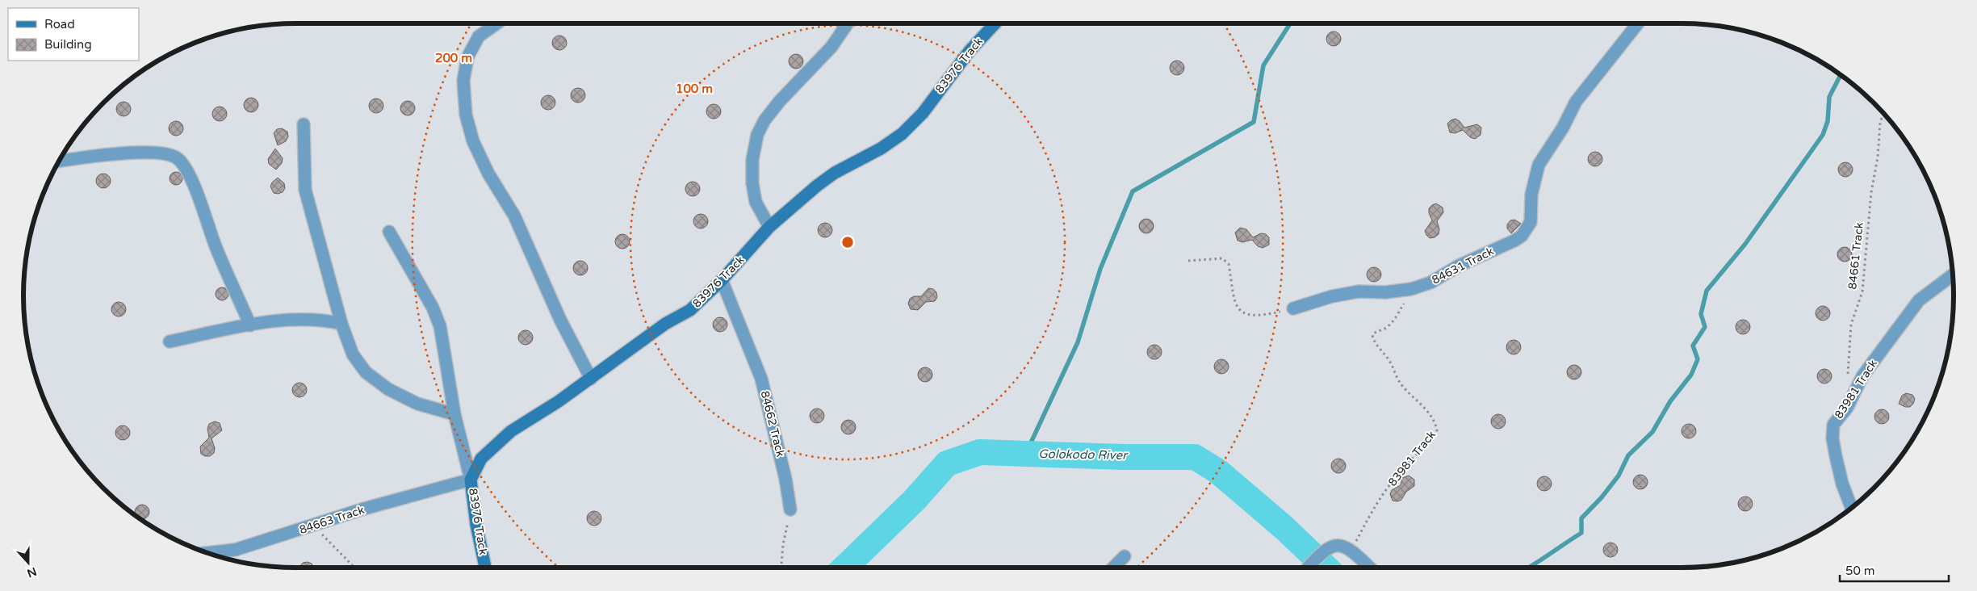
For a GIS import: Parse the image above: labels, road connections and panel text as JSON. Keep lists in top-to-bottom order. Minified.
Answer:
{"streets":{"street":["83976 Track","84631 Track","83981 Track","84662 Track","84663 Track"],"path":["84661 Track"]},"crossings":[["83976 Track","84662 Track"],["83976 Track","84663 Track"],["84631 Track","83981 Track"]],"water":["Golokodo River"],"legend":["Road","Building"],"scale_bar":"50 m","north":"bottom","rings":["200 m","100 m"]}
